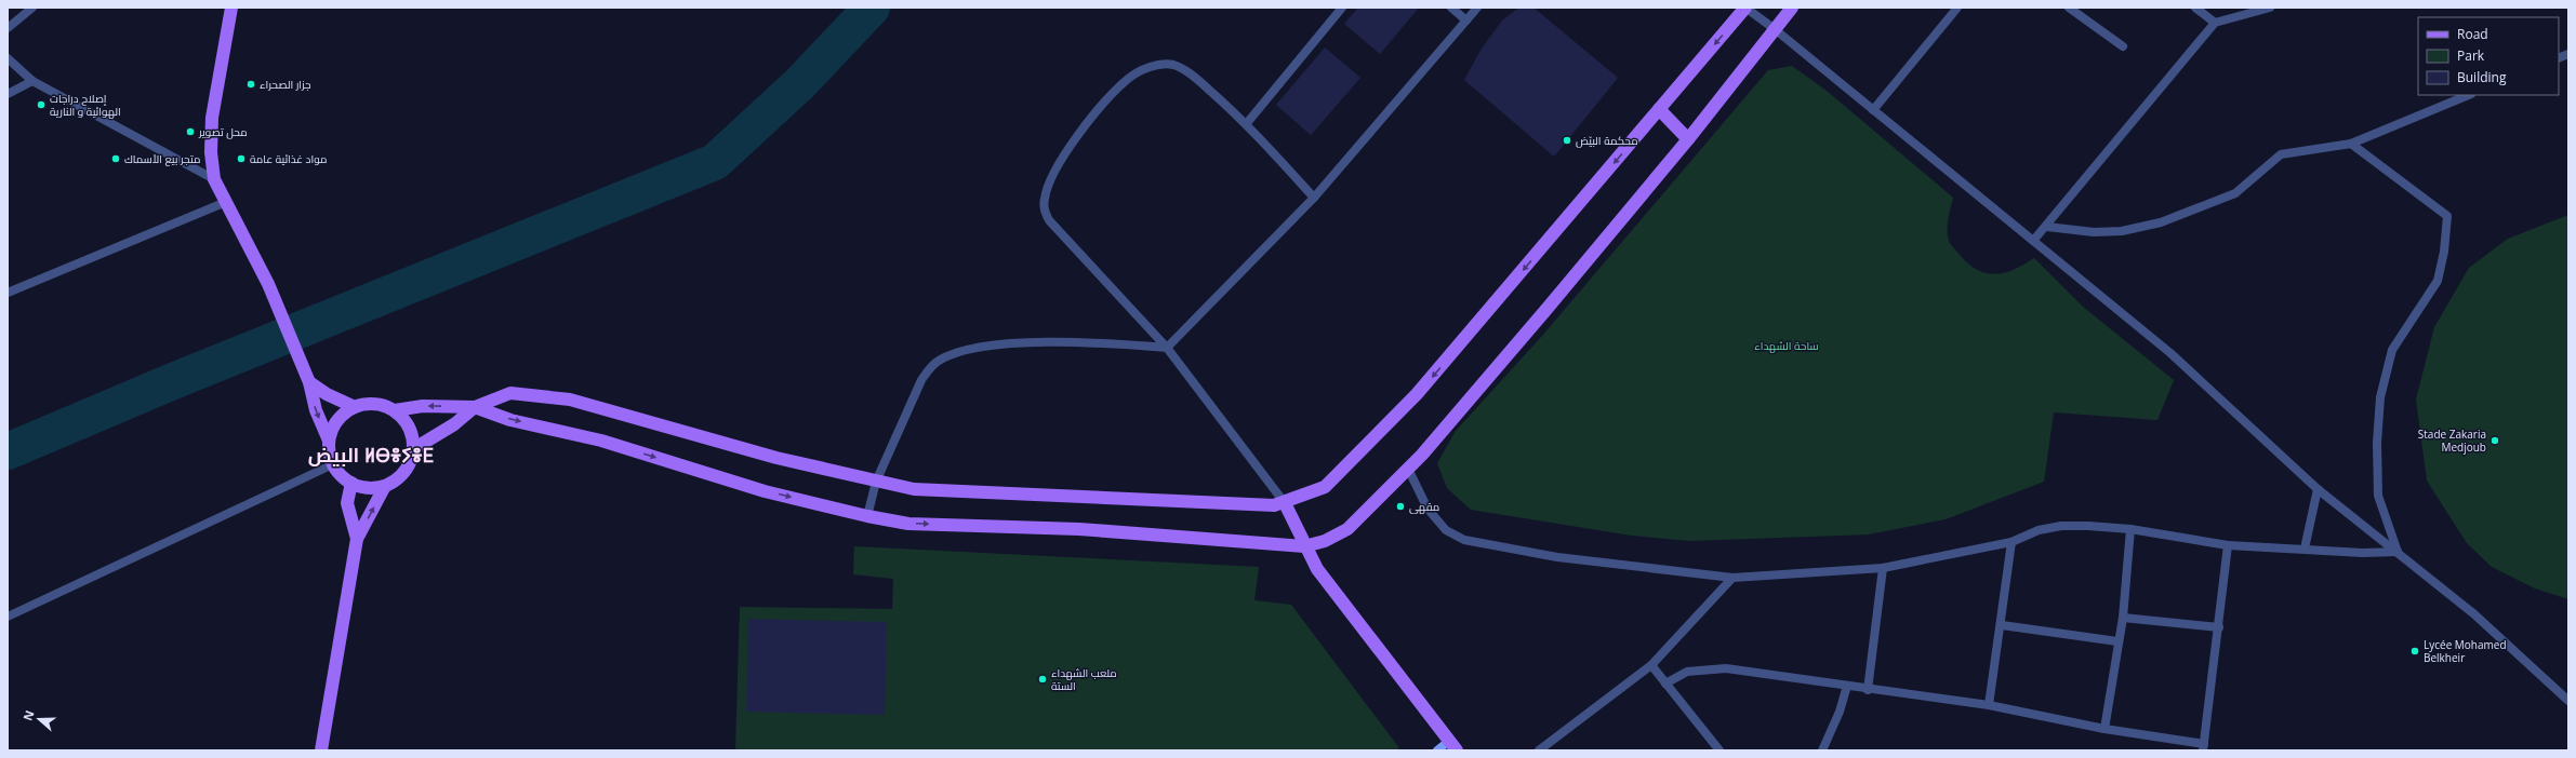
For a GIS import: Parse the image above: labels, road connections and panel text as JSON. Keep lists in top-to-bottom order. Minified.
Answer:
{"districts":["البيض ⵍⴱⴻⵢⴻⴹ"],"parks":["ساحة الشهداء"],"places":["جزار الصحراء","إصلاح دراجات الهوائية و النارية","محل تصوير","محكمة البيّض","متجر بيع الأسماك","مواد غذائية عامة","Stade Zakaria Medjoub","مقهى","Lycée Mohamed Belkheir","ملعب الشهداء الستة"],"legend":["Road","Park","Building"],"north":"left"}
